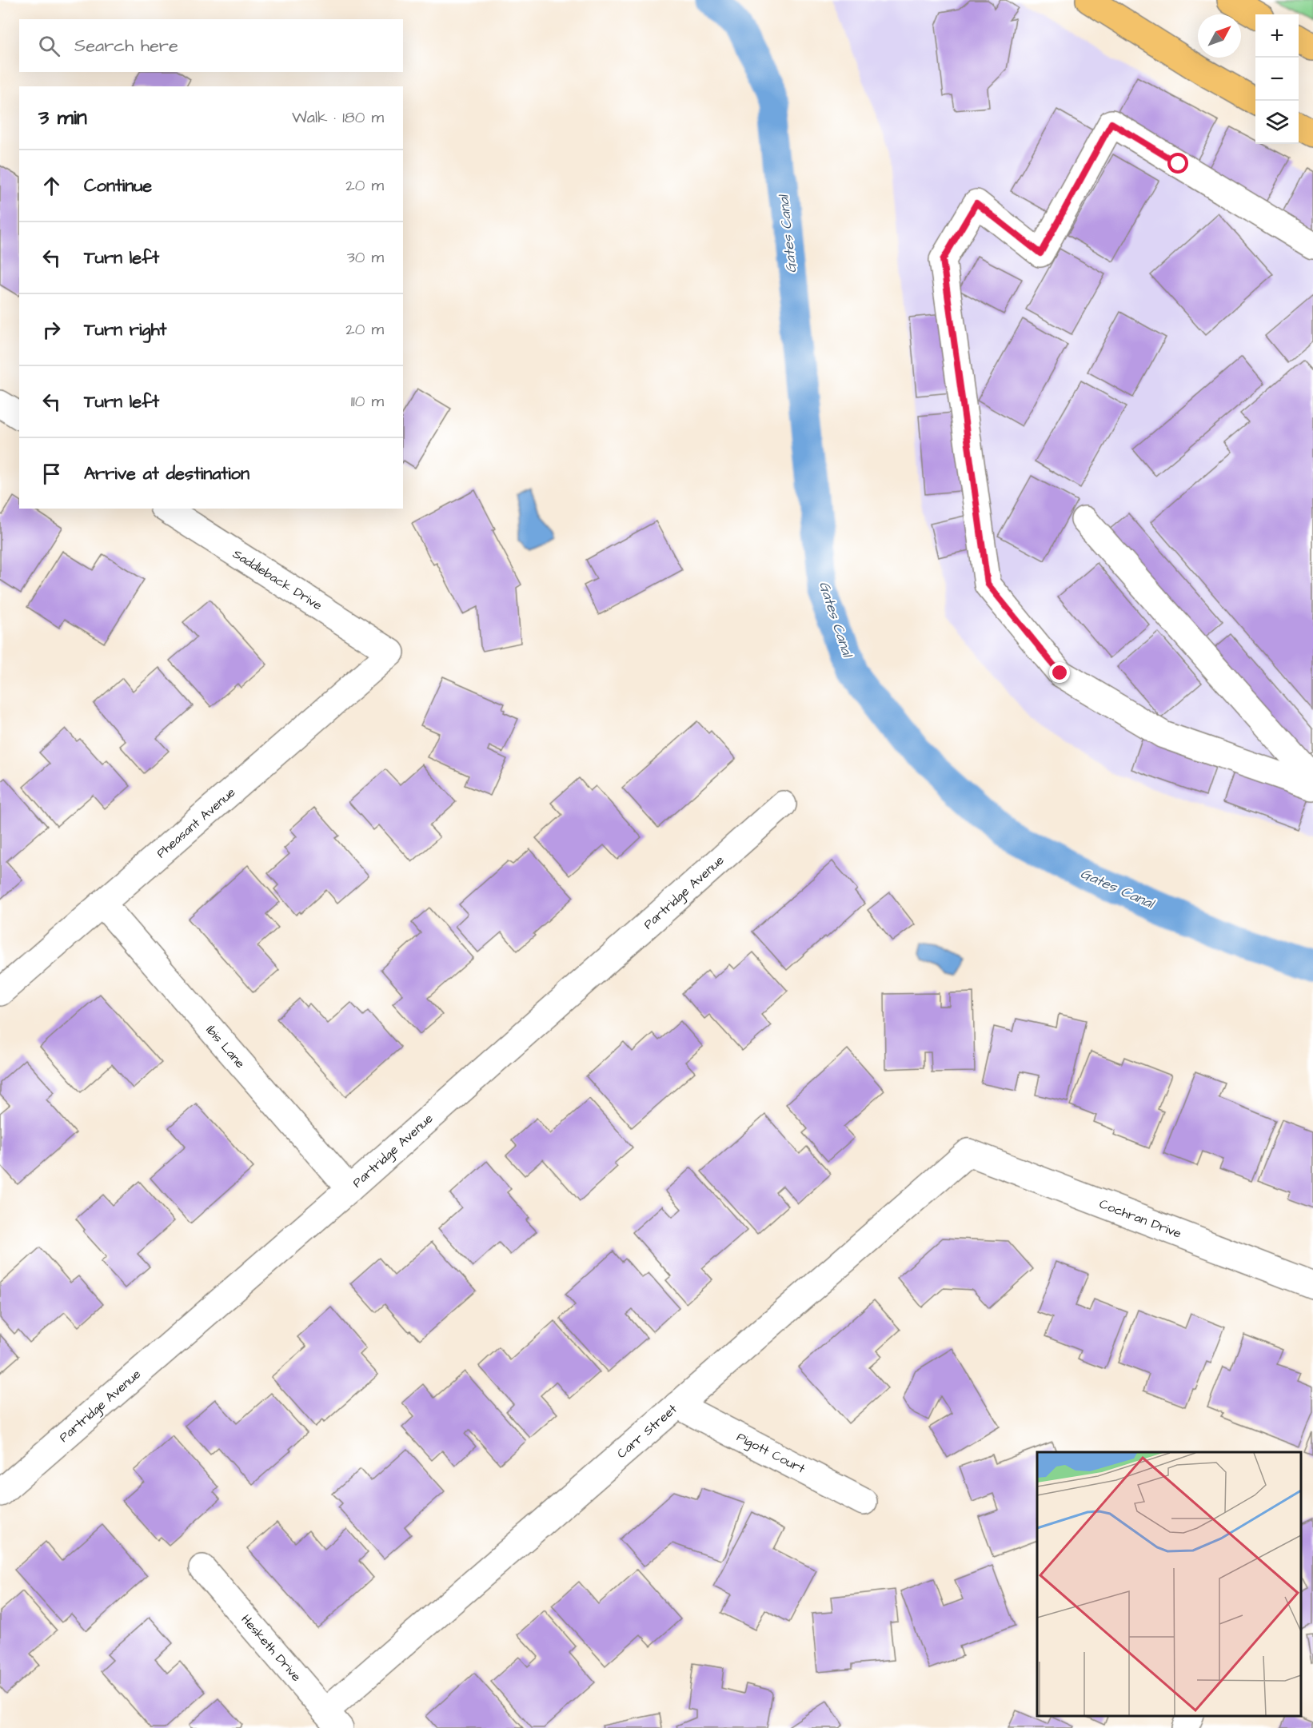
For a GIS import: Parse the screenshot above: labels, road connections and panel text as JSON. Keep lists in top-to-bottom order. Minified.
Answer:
{"streets":{"street":["Saddleback Drive","Pheasant Avenue","Partridge Avenue","Ibis Lane","Cochran Drive","Carr Street","Pigott Court","Hesketh Drive"]},"crossings":[["Saddleback Drive","Pheasant Avenue"],["Pheasant Avenue","Ibis Lane"],["Partridge Avenue","Ibis Lane"],["Cochran Drive","Carr Street"],["Carr Street","Pigott Court"],["Carr Street","Hesketh Drive"]],"water":["Gates Canal"],"north":"top right","page":{"map_buttons":["+","−"],"search":"Search here","heading":["3 min","Walk · 180 m"],"list":[["Continue","20 m"],["Turn left","30 m"],["Turn right","20 m"],["Turn left","110 m"],"Arrive at destination"]}}
